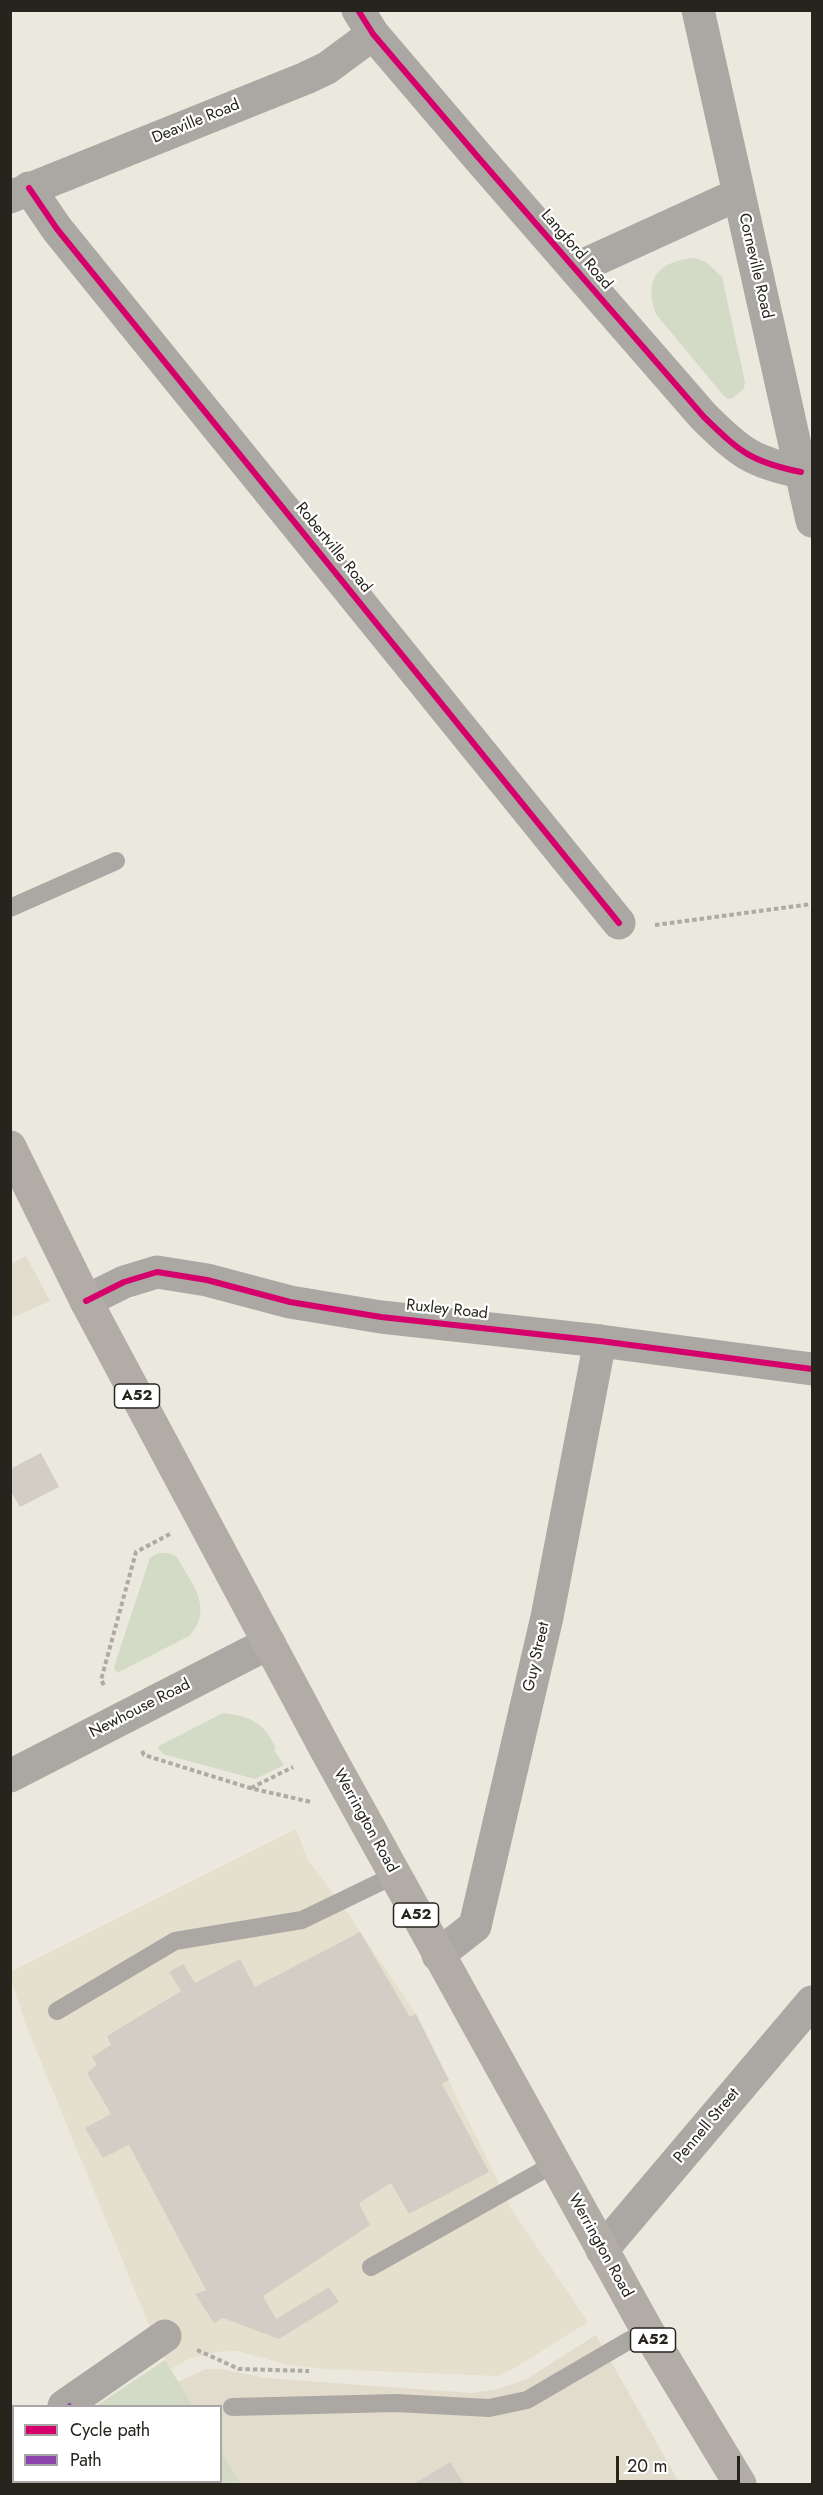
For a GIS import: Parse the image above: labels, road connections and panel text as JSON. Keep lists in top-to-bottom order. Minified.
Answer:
{"streets":{"highway":["A52","Werrington Road"],"street":["Deaville Road","Langford Road","Corneville Road","Robertville Road","Ruxley Road","Guy Street","Newhouse Road","Pennell Street"]},"crossings":[["Deaville Road","Langford Road"],["Deaville Road","Robertville Road"],["Langford Road","Corneville Road"],["Ruxley Road","Guy Street"],["Ruxley Road","Werrington Road"],["Guy Street","Werrington Road"],["Newhouse Road","Werrington Road"],["Werrington Road","Pennell Street"]],"legend":["Cycle path","Path"],"scale_bar":"20 m"}
